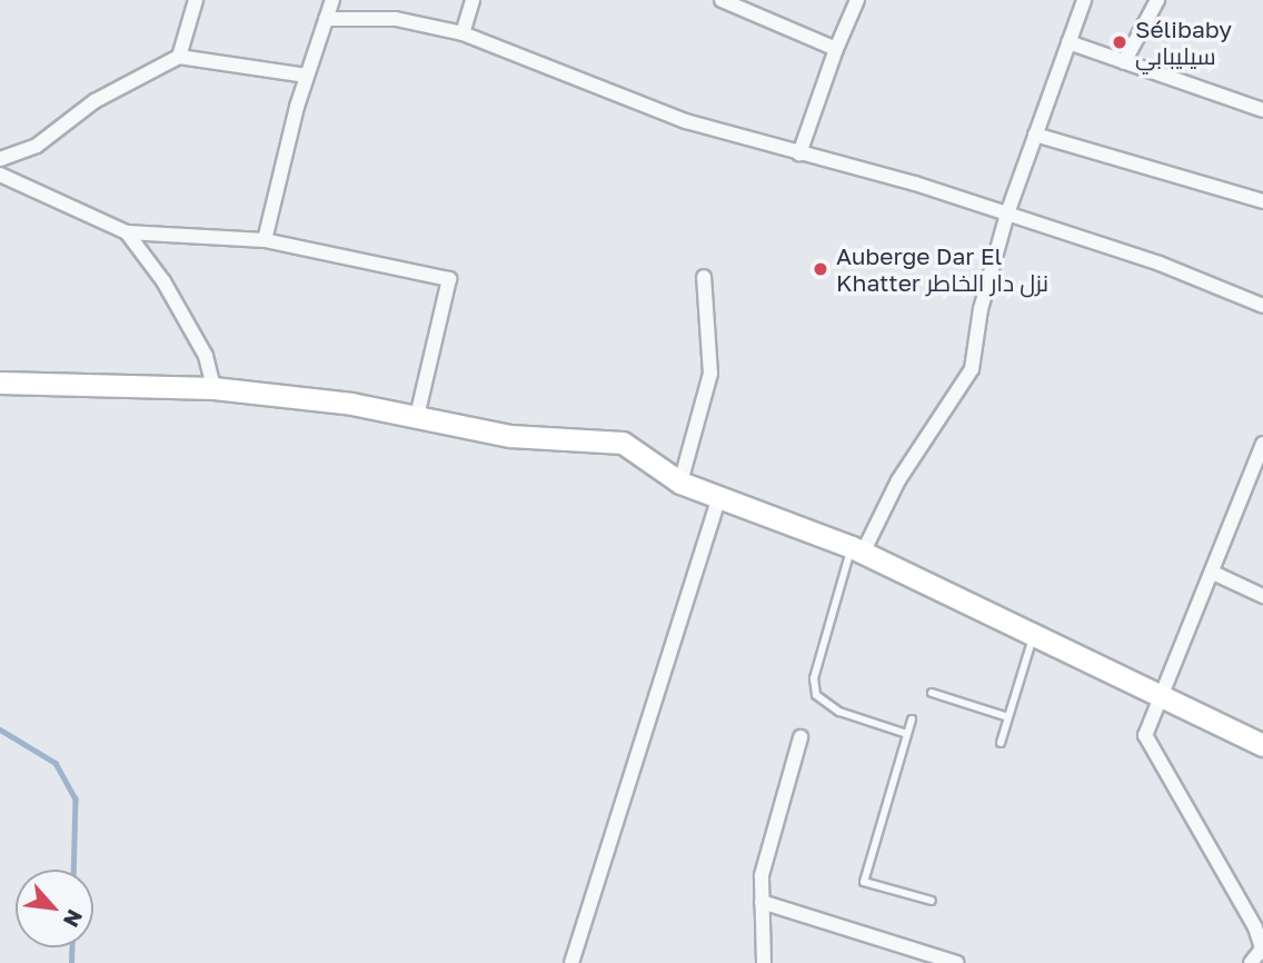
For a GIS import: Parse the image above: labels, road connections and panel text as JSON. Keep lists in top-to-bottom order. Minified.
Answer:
{"places":["Sélibaby سيليبابي","Auberge Dar El Khatter نزل دار الخاطر"],"north":"bottom right"}
